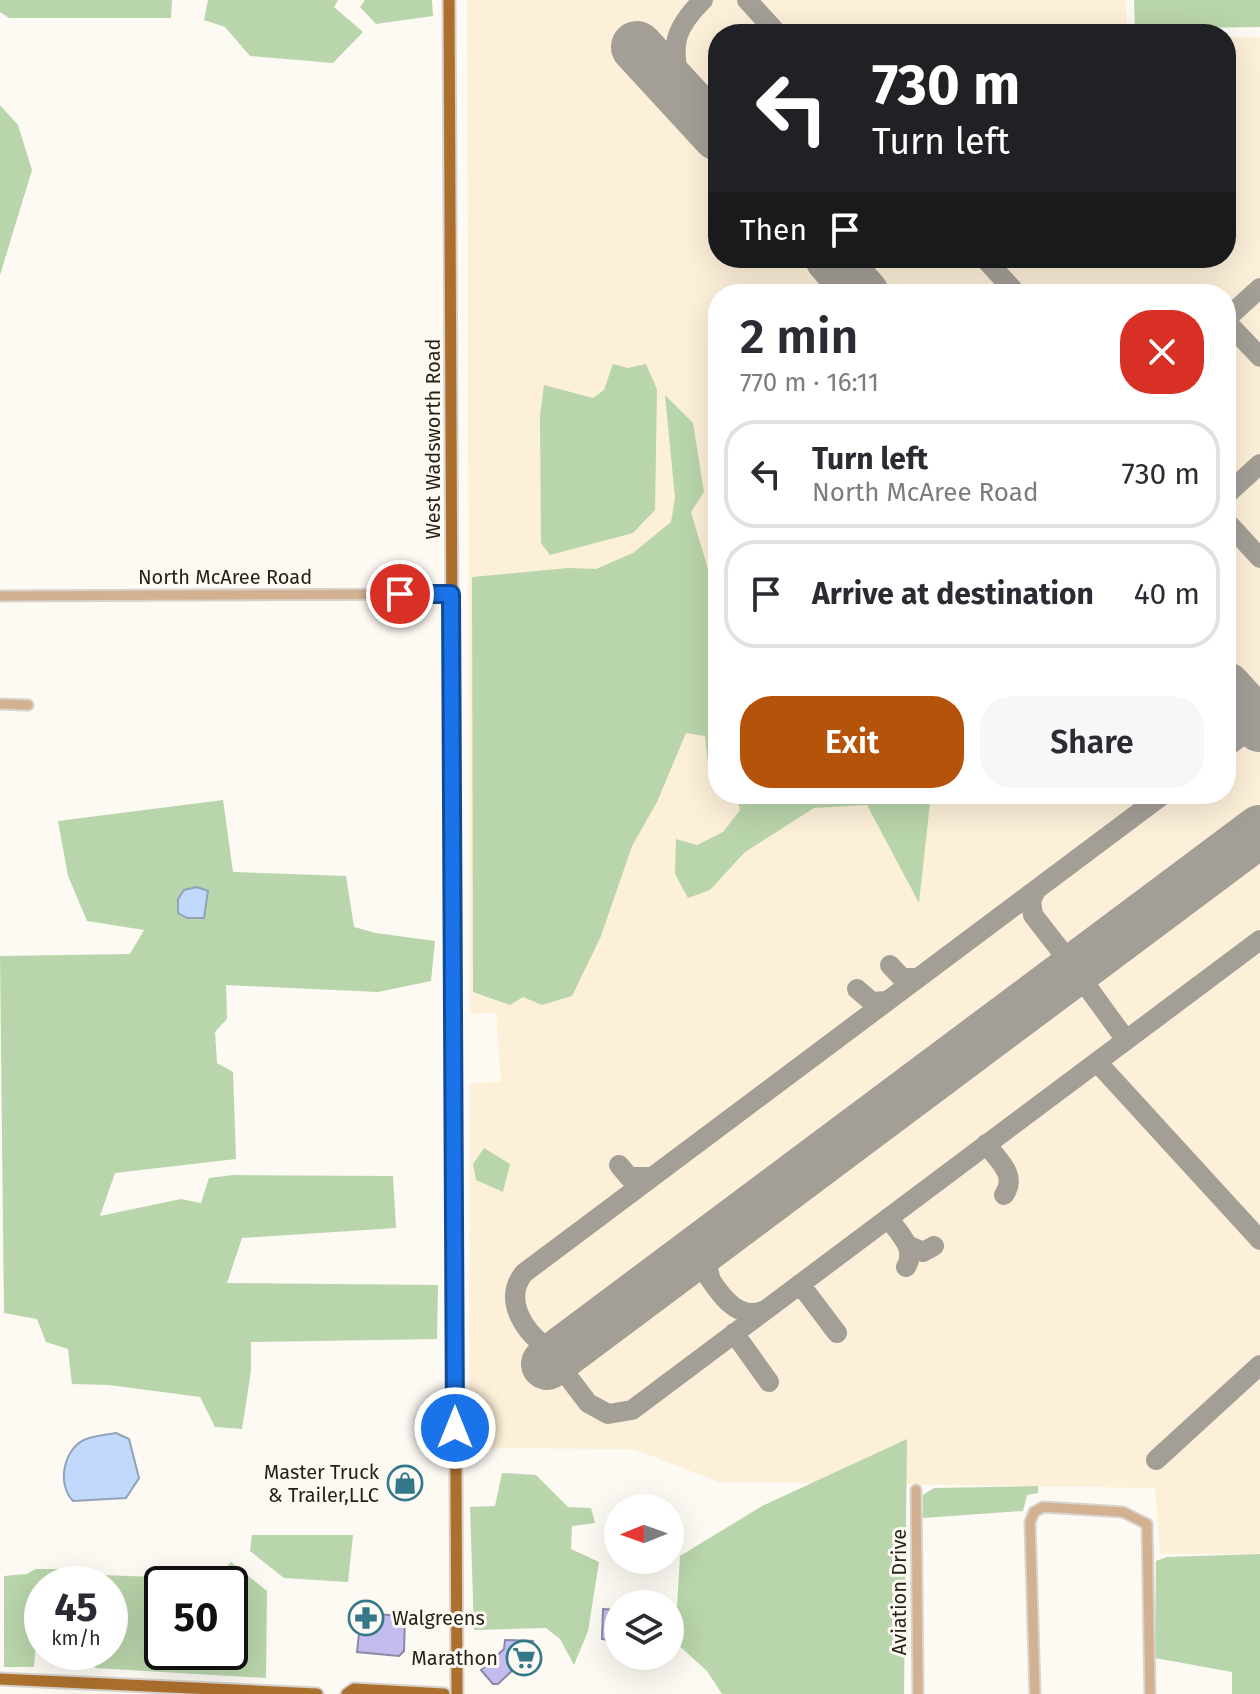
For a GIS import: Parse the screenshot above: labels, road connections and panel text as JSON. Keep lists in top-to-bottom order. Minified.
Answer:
{"streets":{"main road":["West Wadsworth Road"],"street":["North McAree Road","Aviation Drive"]},"crossings":[["West Wadsworth Road","North McAree Road"]],"places":{"shop":["Master Truck & Trailer,LLC"],"pharmacy":["Walgreens"],"supermarket":["Marathon"]},"north":"left","page":{"turn":["730 m","Turn left"],"then":"Then","heading":["2 min","770 m · 16:11"],"list":[{"name":"Turn left","note":"North McAree Road","value":"730 m"},{"name":"Arrive at destination","value":"40 m"}],"buttons":["Exit","Share"],"speed":"45 km/h","limit":"50"}}
